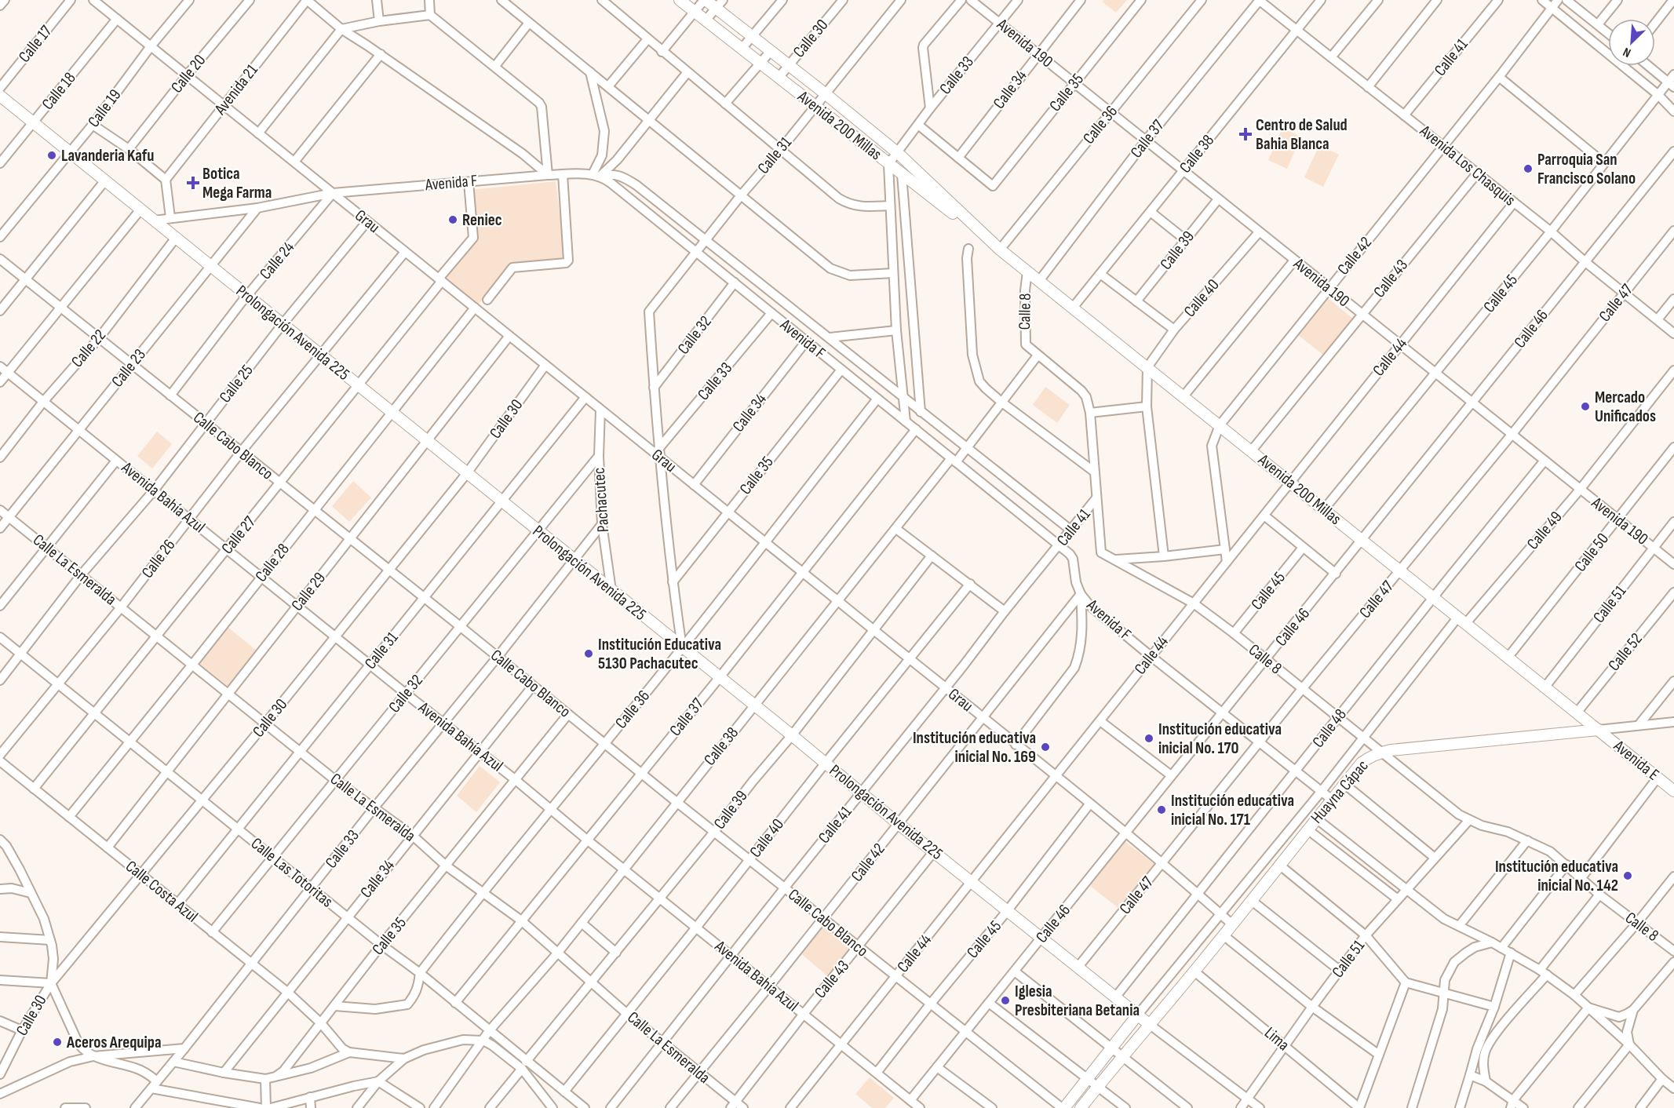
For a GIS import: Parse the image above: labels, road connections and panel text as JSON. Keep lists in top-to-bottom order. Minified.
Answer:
{"streets":{"main road":["Avenida 200 Millas","Prolongación Avenida 225","Avenida E","Huayna Cápac"],"street":["Calle 30","Avenida 190","Calle 17","Calle 41","Calle 20","Calle 33","Avenida 21","Calle 34","Calle 18","Calle 35","Calle 19","Calle 36","Calle 37","Calle 38","Calle 31","Avenida Los Chasquis","Avenida F","Grau","Calle 39","Calle 42","Calle 24","Calle 43","Calle 45","Calle 40","Calle 47","Calle 8","Calle 46","Calle 32","Calle 22","Calle 44","Calle 23","Calle 25","Calle Cabo Blanco","Avenida Bahía Azul","Pachacutec","Calle 49","Calle 27","Calle 50","Calle 26","Calle 28","Calle La Esmeralda","Calle 29","Calle 51","Calle 52","Calle 48","Calle Las Totoritas","Calle Costa Azul","Lima"]},"crossings":[["Calle 30","Avenida 200 Millas"],["Calle 30","Grau"],["Calle 30","Prolongación Avenida 225"],["Calle 30","Calle Cabo Blanco"],["Calle 30","Avenida Bahía Azul"],["Calle 30","Calle La Esmeralda"],["Calle 30","Calle Las Totoritas"],["Calle 30","Calle Costa Azul"],["Avenida 190","Calle 33"],["Avenida 190","Calle 34"],["Avenida 190","Calle 35"],["Avenida 190","Calle 36"],["Avenida 190","Calle 37"],["Avenida 190","Calle 38"],["Avenida 190","Calle 39"],["Avenida 190","Calle 42"],["Avenida 190","Calle 43"],["Avenida 190","Calle 45"],["Avenida 190","Calle 40"],["Avenida 190","Calle 47"],["Avenida 190","Calle 46"],["Avenida 190","Calle 44"],["Avenida 190","Calle 49"],["Avenida 190","Calle 50"],["Avenida 190","Calle 51"],["Avenida 190","Calle 48"],["Calle 41","Avenida Los Chasquis"],["Calle 41","Avenida F"],["Calle 41","Grau"],["Calle 41","Calle 8"],["Calle 41","Prolongación Avenida 225"],["Calle 41","Calle Cabo Blanco"],["Calle 41","Avenida Bahía Azul"],["Calle 41","Calle La Esmeralda"],["Calle 20","Grau"],["Calle 33","Avenida 200 Millas"],["Calle 33","Avenida F"],["Calle 33","Grau"],["Calle 33","Prolongación Avenida 225"],["Calle 33","Calle Cabo Blanco"],["Calle 33","Avenida Bahía Azul"],["Calle 33","Pachacutec"],["Calle 33","Calle La Esmeralda"],["Calle 33","Calle Las Totoritas"],["Calle 33","Calle Costa Azul"],["Avenida 21","Grau"],["Calle 34","Calle 35"],["Calle 34","Avenida F"],["Calle 34","Grau"],["Calle 34","Calle Cabo Blanco"],["Calle 34","Avenida Bahía Azul"],["Calle 34","Calle La Esmeralda"],["Calle 34","Calle Las Totoritas"],["Calle 34","Calle Costa Azul"],["Calle 18","Grau"],["Calle 18","Prolongación Avenida 225"],["Calle 35","Avenida F"],["Calle 35","Grau"],["Calle 35","Calle Cabo Blanco"],["Calle 35","Avenida Bahía Azul"],["Calle 35","Calle La Esmeralda"],["Calle 35","Calle Las Totoritas"],["Calle 35","Calle Costa Azul"],["Calle 19","Grau"],["Calle 19","Prolongación Avenida 225"],["Calle 36","Avenida 200 Millas"],["Calle 36","Avenida F"],["Calle 36","Grau"],["Calle 36","Prolongación Avenida 225"],["Calle 36","Calle Cabo Blanco"],["Calle 36","Avenida Bahía Azul"],["Calle 36","Calle La Esmeralda"],["Calle 36","Calle Las Totoritas"],["Avenida 200 Millas","Calle 37"],["Avenida 200 Millas","Calle 38"],["Avenida 200 Millas","Calle 31"],["Avenida 200 Millas","Calle 42"],["Avenida 200 Millas","Calle 43"],["Avenida 200 Millas","Calle 45"],["Avenida 200 Millas","Calle 40"],["Avenida 200 Millas","Calle 47"],["Avenida 200 Millas","Calle 8"],["Avenida 200 Millas","Calle 46"],["Avenida 200 Millas","Calle 44"],["Avenida 200 Millas","Calle 49"],["Avenida 200 Millas","Calle 50"],["Avenida 200 Millas","Calle 51"],["Avenida 200 Millas","Calle 52"],["Avenida 200 Millas","Calle 48"],["Avenida 200 Millas","Avenida E"],["Avenida 200 Millas","Huayna Cápac"],["Calle 37","Avenida Los Chasquis"],["Calle 37","Avenida F"],["Calle 37","Grau"],["Calle 37","Prolongación Avenida 225"],["Calle 37","Calle Cabo Blanco"],["Calle 37","Avenida Bahía Azul"],["Calle 37","Calle La Esmeralda"],["Calle 37","Calle Las Totoritas"],["Calle 38","Avenida Los Chasquis"],["Calle 38","Avenida F"],["Calle 38","Grau"],["Calle 38","Calle 8"],["Calle 38","Prolongación Avenida 225"],["Calle 38","Calle Cabo Blanco"],["Calle 38","Avenida Bahía Azul"],["Calle 38","Calle La Esmeralda"],["Calle 38","Calle Las Totoritas"],["Calle 31","Avenida F"],["Calle 31","Grau"],["Calle 31","Prolongación Avenida 225"],["Calle 31","Calle 32"],["Calle 31","Calle Cabo Blanco"],["Calle 31","Avenida Bahía Azul"],["Calle 31","Calle La Esmeralda"],["Calle 31","Calle Las Totoritas"],["Calle 31","Calle Costa Azul"],["Avenida Los Chasquis","Calle 42"],["Avenida Los Chasquis","Calle 43"],["Avenida Los Chasquis","Calle 45"],["Avenida Los Chasquis","Calle 47"],["Avenida Los Chasquis","Calle 46"],["Avenida Los Chasquis","Calle 44"],["Avenida F","Grau"],["Avenida F","Calle 42"],["Avenida F","Calle 24"],["Avenida F","Calle 47"],["Avenida F","Calle 46"],["Avenida F","Prolongación Avenida 225"],["Avenida F","Calle 32"],["Avenida F","Calle 44"],["Avenida F","Calle 23"],["Avenida F","Calle 27"],["Avenida F","Calle 48"],["Avenida F","Huayna Cápac"],["Grau","Calle 39"],["Grau","Calle 42"],["Grau","Calle 24"],["Grau","Calle 45"],["Grau","Calle 40"],["Grau","Calle 47"],["Grau","Calle 46"],["Grau","Calle 44"],["Grau","Calle 25"],["Grau","Pachacutec"],["Grau","Calle 27"],["Grau","Calle 26"],["Grau","Calle 28"],["Grau","Calle 29"],["Grau","Calle 48"],["Grau","Huayna Cápac"],["Calle 39","Prolongación Avenida 225"],["Calle 39","Calle Cabo Blanco"],["Calle 39","Avenida Bahía Azul"],["Calle 39","Calle La Esmeralda"],["Calle 39","Calle Las Totoritas"],["Calle 42","Prolongación Avenida 225"],["Calle 42","Calle 44"],["Calle 42","Calle Cabo Blanco"],["Calle 42","Avenida Bahía Azul"],["Calle 42","Calle La Esmeralda"],["Calle 24","Prolongación Avenida 225"],["Calle 24","Calle Cabo Blanco"],["Calle 43","Prolongación Avenida 225"],["Calle 43","Calle Cabo Blanco"],["Calle 43","Avenida Bahía Azul"],["Calle 43","Calle La Esmeralda"],["Calle 45","Calle 8"],["Calle 45","Prolongación Avenida 225"],["Calle 45","Calle Cabo Blanco"],["Calle 45","Avenida Bahía Azul"],["Calle 40","Prolongación Avenida 225"],["Calle 40","Calle Cabo Blanco"],["Calle 40","Avenida Bahía Azul"],["Calle 40","Calle La Esmeralda"],["Calle 40","Calle Las Totoritas"],["Calle 47","Calle 8"],["Calle 47","Prolongación Avenida 225"],["Calle 8","Calle 46"],["Calle 8","Calle 44"],["Calle 8","Calle 49"],["Calle 8","Calle 51"],["Calle 8","Calle 48"],["Calle 8","Huayna Cápac"],["Calle 46","Prolongación Avenida 225"],["Calle 46","Calle Cabo Blanco"],["Calle 46","Avenida Bahía Azul"],["Prolongación Avenida 225","Calle 32"],["Prolongación Avenida 225","Calle 22"],["Prolongación Avenida 225","Calle 44"],["Prolongación Avenida 225","Calle 23"],["Prolongación Avenida 225","Calle 25"],["Prolongación Avenida 225","Pachacutec"],["Prolongación Avenida 225","Calle 27"],["Prolongación Avenida 225","Calle 26"],["Prolongación Avenida 225","Calle 28"],["Prolongación Avenida 225","Calle 29"],["Prolongación Avenida 225","Calle 51"],["Prolongación Avenida 225","Calle 48"],["Prolongación Avenida 225","Huayna Cápac"],["Calle 32","Calle Cabo Blanco"],["Calle 32","Avenida Bahía Azul"],["Calle 32","Pachacutec"],["Calle 32","Calle La Esmeralda"],["Calle 32","Calle Las Totoritas"],["Calle 32","Calle Costa Azul"],["Calle 22","Calle Cabo Blanco"],["Calle 22","Avenida Bahía Azul"],["Calle 44","Calle Cabo Blanco"],["Calle 44","Avenida Bahía Azul"],["Calle 23","Calle Cabo Blanco"],["Calle 23","Avenida Bahía Azul"],["Calle 23","Calle La Esmeralda"],["Calle 25","Calle Cabo Blanco"],["Calle 25","Avenida Bahía Azul"],["Calle 25","Calle La Esmeralda"],["Calle 25","Calle Las Totoritas"],["Calle Cabo Blanco","Calle 27"],["Calle Cabo Blanco","Calle 26"],["Calle Cabo Blanco","Calle 28"],["Calle Cabo Blanco","Calle 29"],["Calle Cabo Blanco","Huayna Cápac"],["Avenida Bahía Azul","Calle 27"],["Avenida Bahía Azul","Calle 26"],["Avenida Bahía Azul","Calle 28"],["Avenida Bahía Azul","Calle 29"],["Calle 49","Huayna Cápac"],["Calle 27","Calle La Esmeralda"],["Calle 27","Calle Las Totoritas"],["Calle 27","Calle Costa Azul"],["Calle 26","Calle La Esmeralda"],["Calle 26","Calle Las Totoritas"],["Calle 28","Calle La Esmeralda"],["Calle 28","Calle Las Totoritas"],["Calle 28","Calle Costa Azul"],["Calle La Esmeralda","Calle 29"],["Calle 29","Calle Las Totoritas"],["Calle 29","Calle Costa Azul"],["Calle 51","Lima"],["Avenida E","Huayna Cápac"],["Huayna Cápac","Lima"]],"places":{"health":["Centro de Salud Bahia Blanca","Botica Mega Farma"],"other":["Lavanderia Kafu","Parroquia San Francisco Solano","Reniec","Mercado Unificados","Institución Educativa 5130 Pachacutec","Institución educativa inicial No. 170","Institución educativa inicial No. 169","Institución educativa inicial No. 171","Institución educativa inicial No. 142","Iglesia Presbiteriana Betania","Aceros Arequipa"]},"north":"bottom left"}
